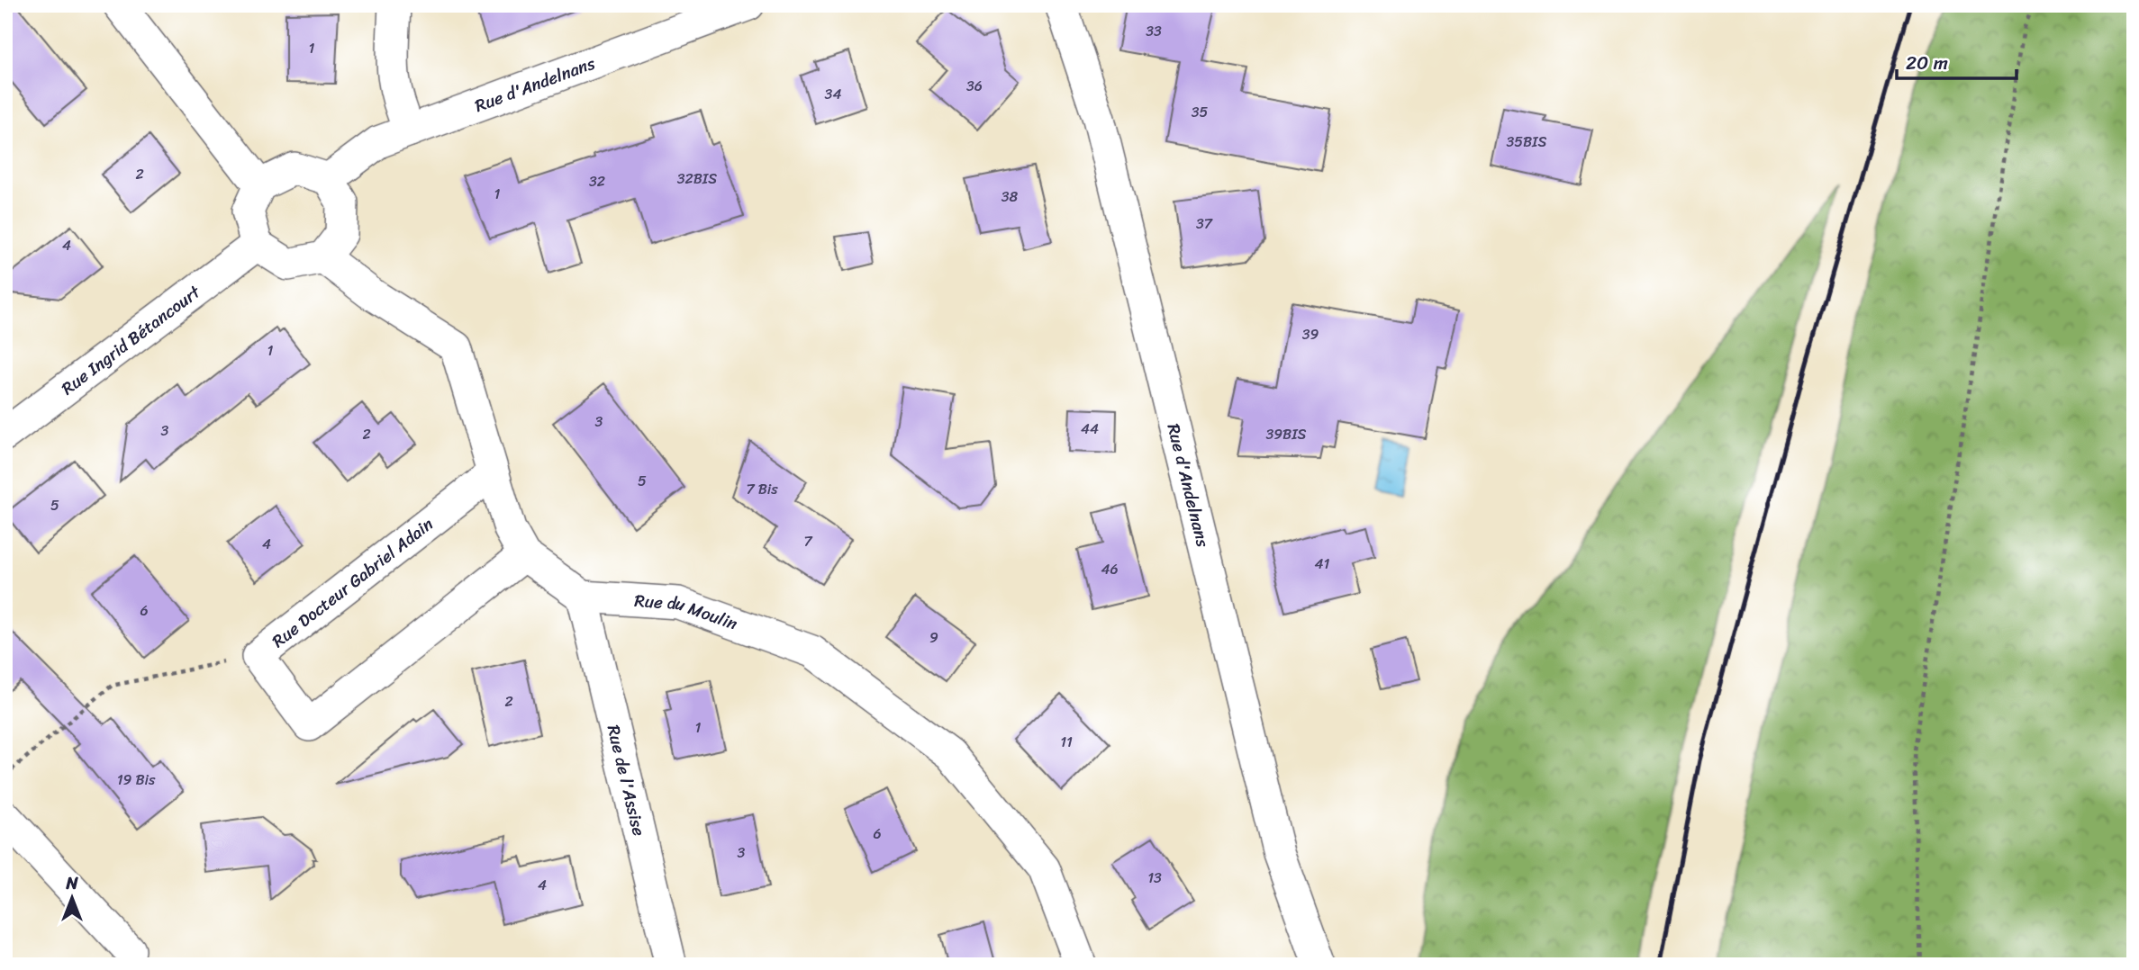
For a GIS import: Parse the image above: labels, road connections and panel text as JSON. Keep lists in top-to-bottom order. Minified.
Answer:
{"streets":{"street":["Rue d'Andelnans","Rue Ingrid Bétancourt","Rue Docteur Gabriel Adain","Rue du Moulin","Rue de l'Assise"]},"crossings":[["Rue d'Andelnans","Rue Ingrid Bétancourt"],["Rue du Moulin","Rue de l'Assise"]],"house_numbers":["33","1","36","34","35","35BIS","2","32BIS","32","1","38","37","4","39","1","3","44","3","2","39BIS","5","7 Bis","5","7","4","41","46","6","9","2","1","11","19 Bis","6","3","13","4"],"scale_bar":"20 m","north":"top"}
